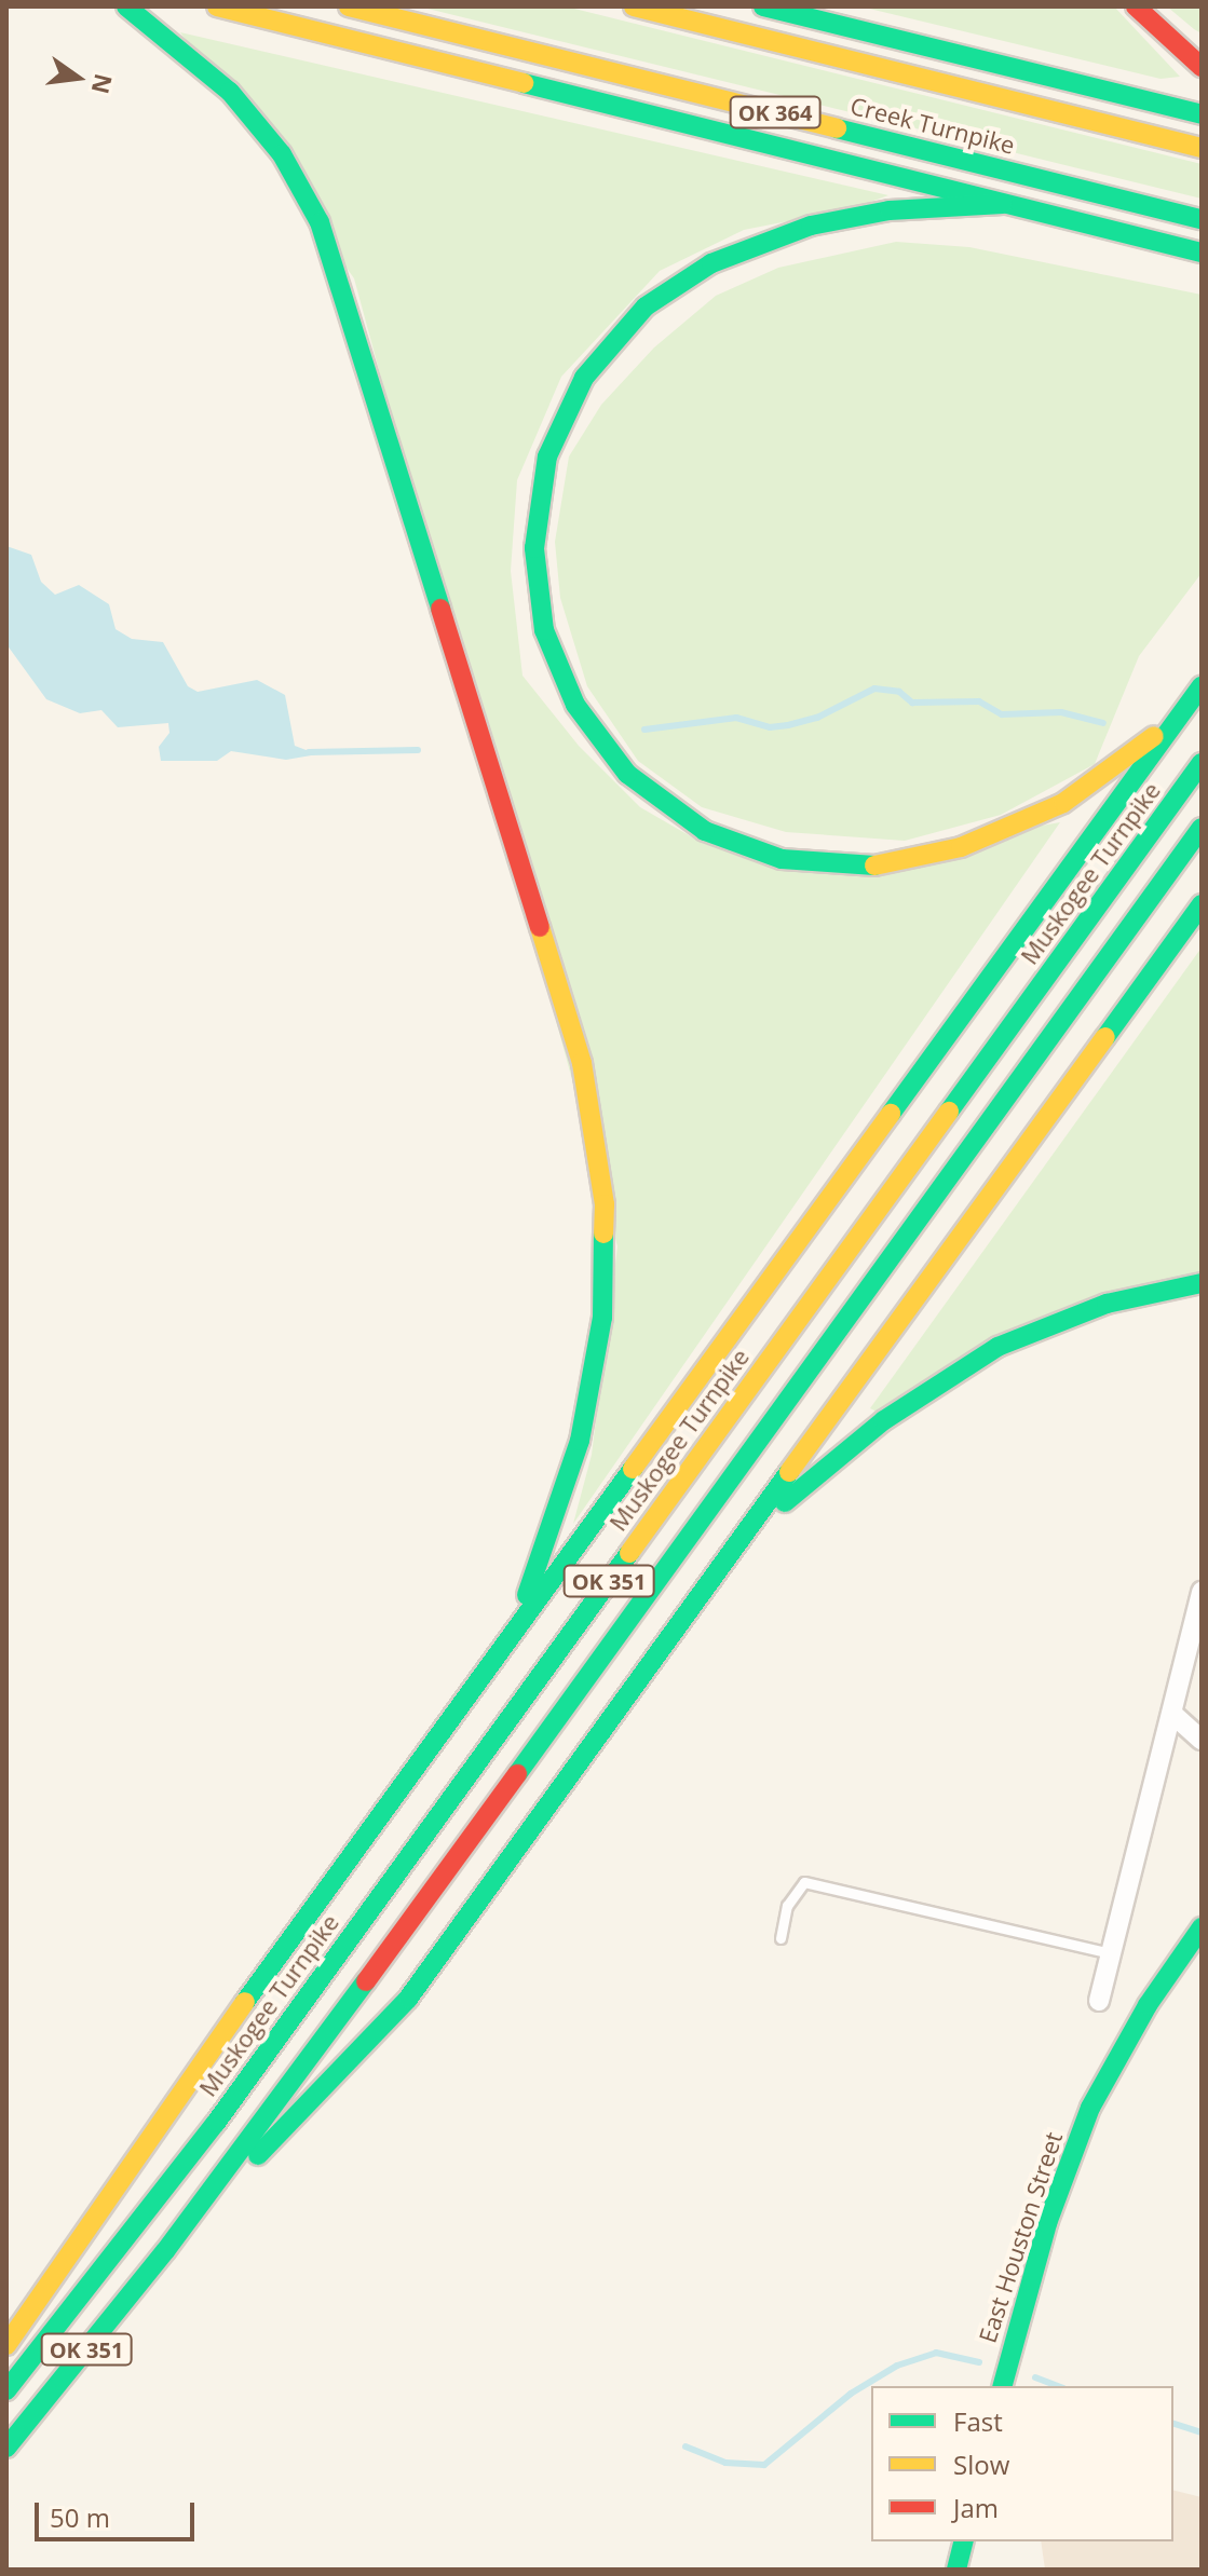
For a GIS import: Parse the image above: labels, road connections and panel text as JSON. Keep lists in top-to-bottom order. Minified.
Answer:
{"streets":{"main road":["OK 364","Creek Turnpike","Muskogee Turnpike","OK 351","East Houston Street"]},"legend":["Fast","Slow","Jam"],"scale_bar":"50 m","north":"right"}
